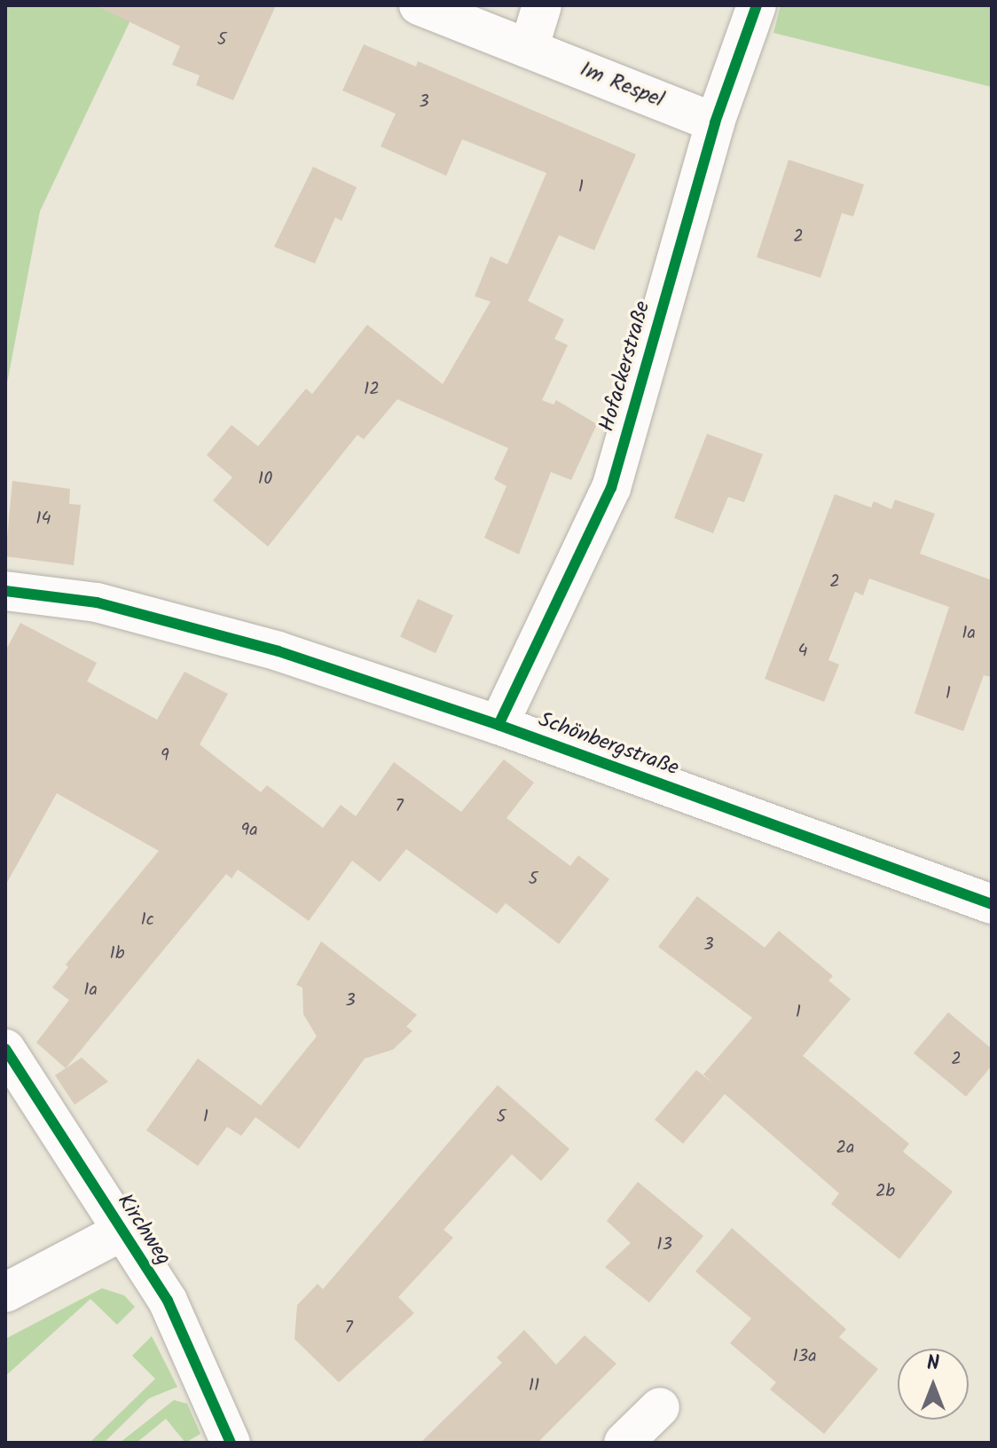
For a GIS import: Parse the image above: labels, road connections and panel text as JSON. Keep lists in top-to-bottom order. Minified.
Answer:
{"streets":{"street":["Im Respel","Hofackerstraße","Schönbergstraße","Kirchweg"]},"crossings":[["Im Respel","Hofackerstraße"],["Hofackerstraße","Schönbergstraße"]],"house_numbers":["5","3","1","2","12","10","14","2","1a","4","1","9","7","9a","5","1c","3","1b","1a","3","1","2","1","5","2a","2b","13","7","13a","11"],"north":"top"}
